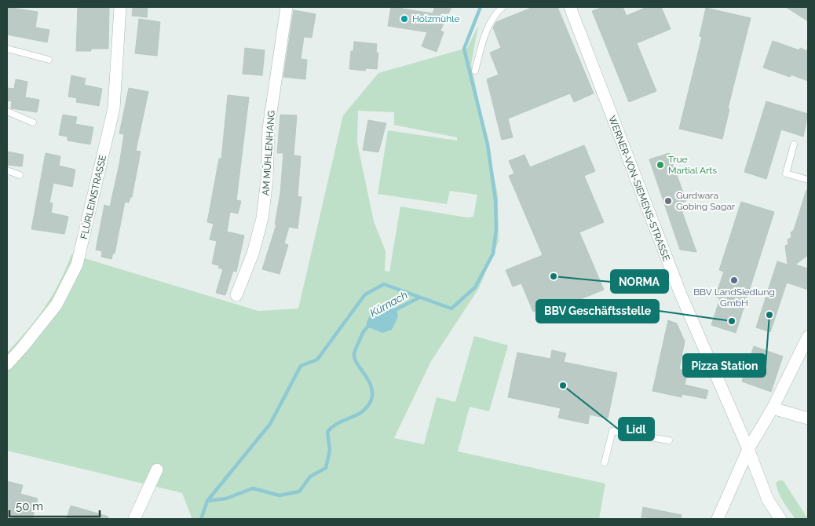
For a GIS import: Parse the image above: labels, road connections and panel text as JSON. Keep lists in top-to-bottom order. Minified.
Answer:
{"streets":{"street":["AM MÜHLENHANG","WERNER-VON-SIEMENS-STRASSE","FLÜRLEINSTRASSE"]},"water":["Kürnach"],"places":["Holzmühle","True Martial Arts","Gurdwara Gobing Sagar","NORMA","BBV LandSiedlung GmbH","Pizza Station","BBV Geschäftsstelle","Lidl"],"scale_bar":"50 m"}
